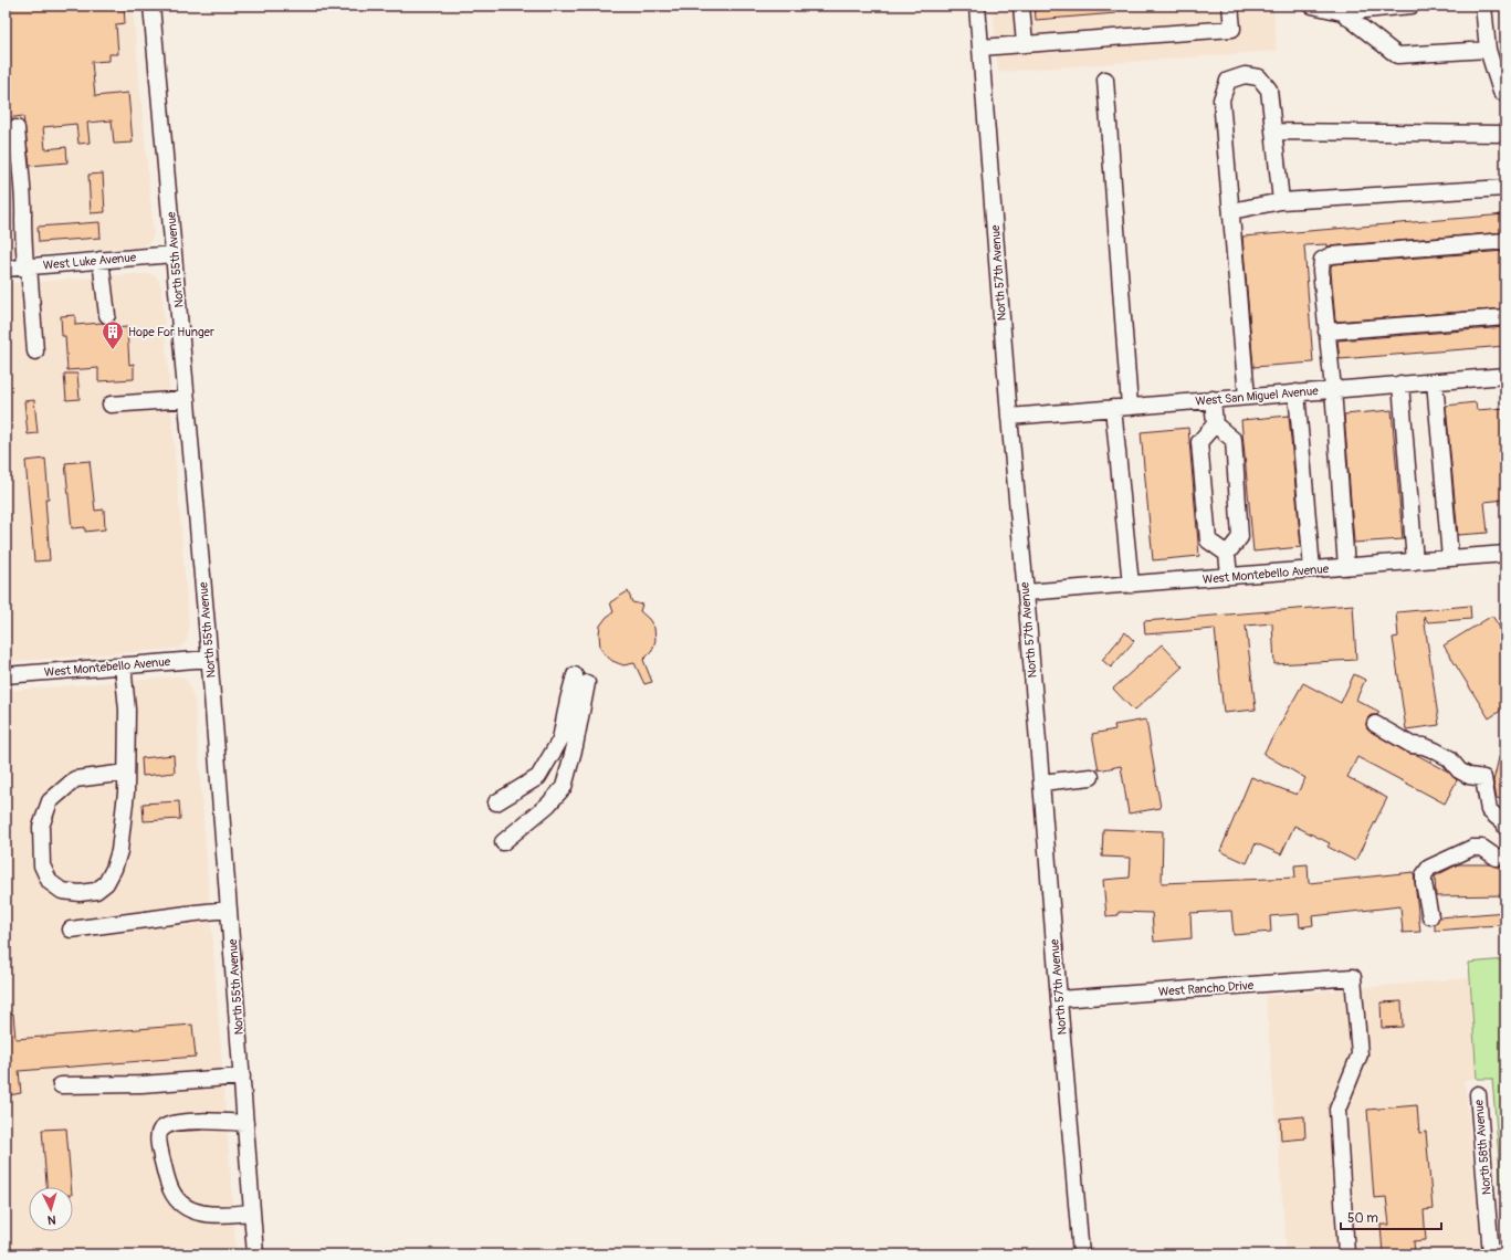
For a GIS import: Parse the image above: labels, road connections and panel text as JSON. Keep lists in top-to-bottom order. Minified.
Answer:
{"streets":{"street":["North 55th Avenue","West Luke Avenue","North 57th Avenue","West San Miguel Avenue","West Montebello Avenue","West Rancho Drive","North 58th Avenue"]},"crossings":[["North 55th Avenue","West Luke Avenue"],["North 55th Avenue","West Montebello Avenue"],["North 57th Avenue","West San Miguel Avenue"],["North 57th Avenue","West Montebello Avenue"],["North 57th Avenue","West Rancho Drive"]],"places":{"building":["Hope For Hunger"]},"scale_bar":"50 m","north":"bottom"}
